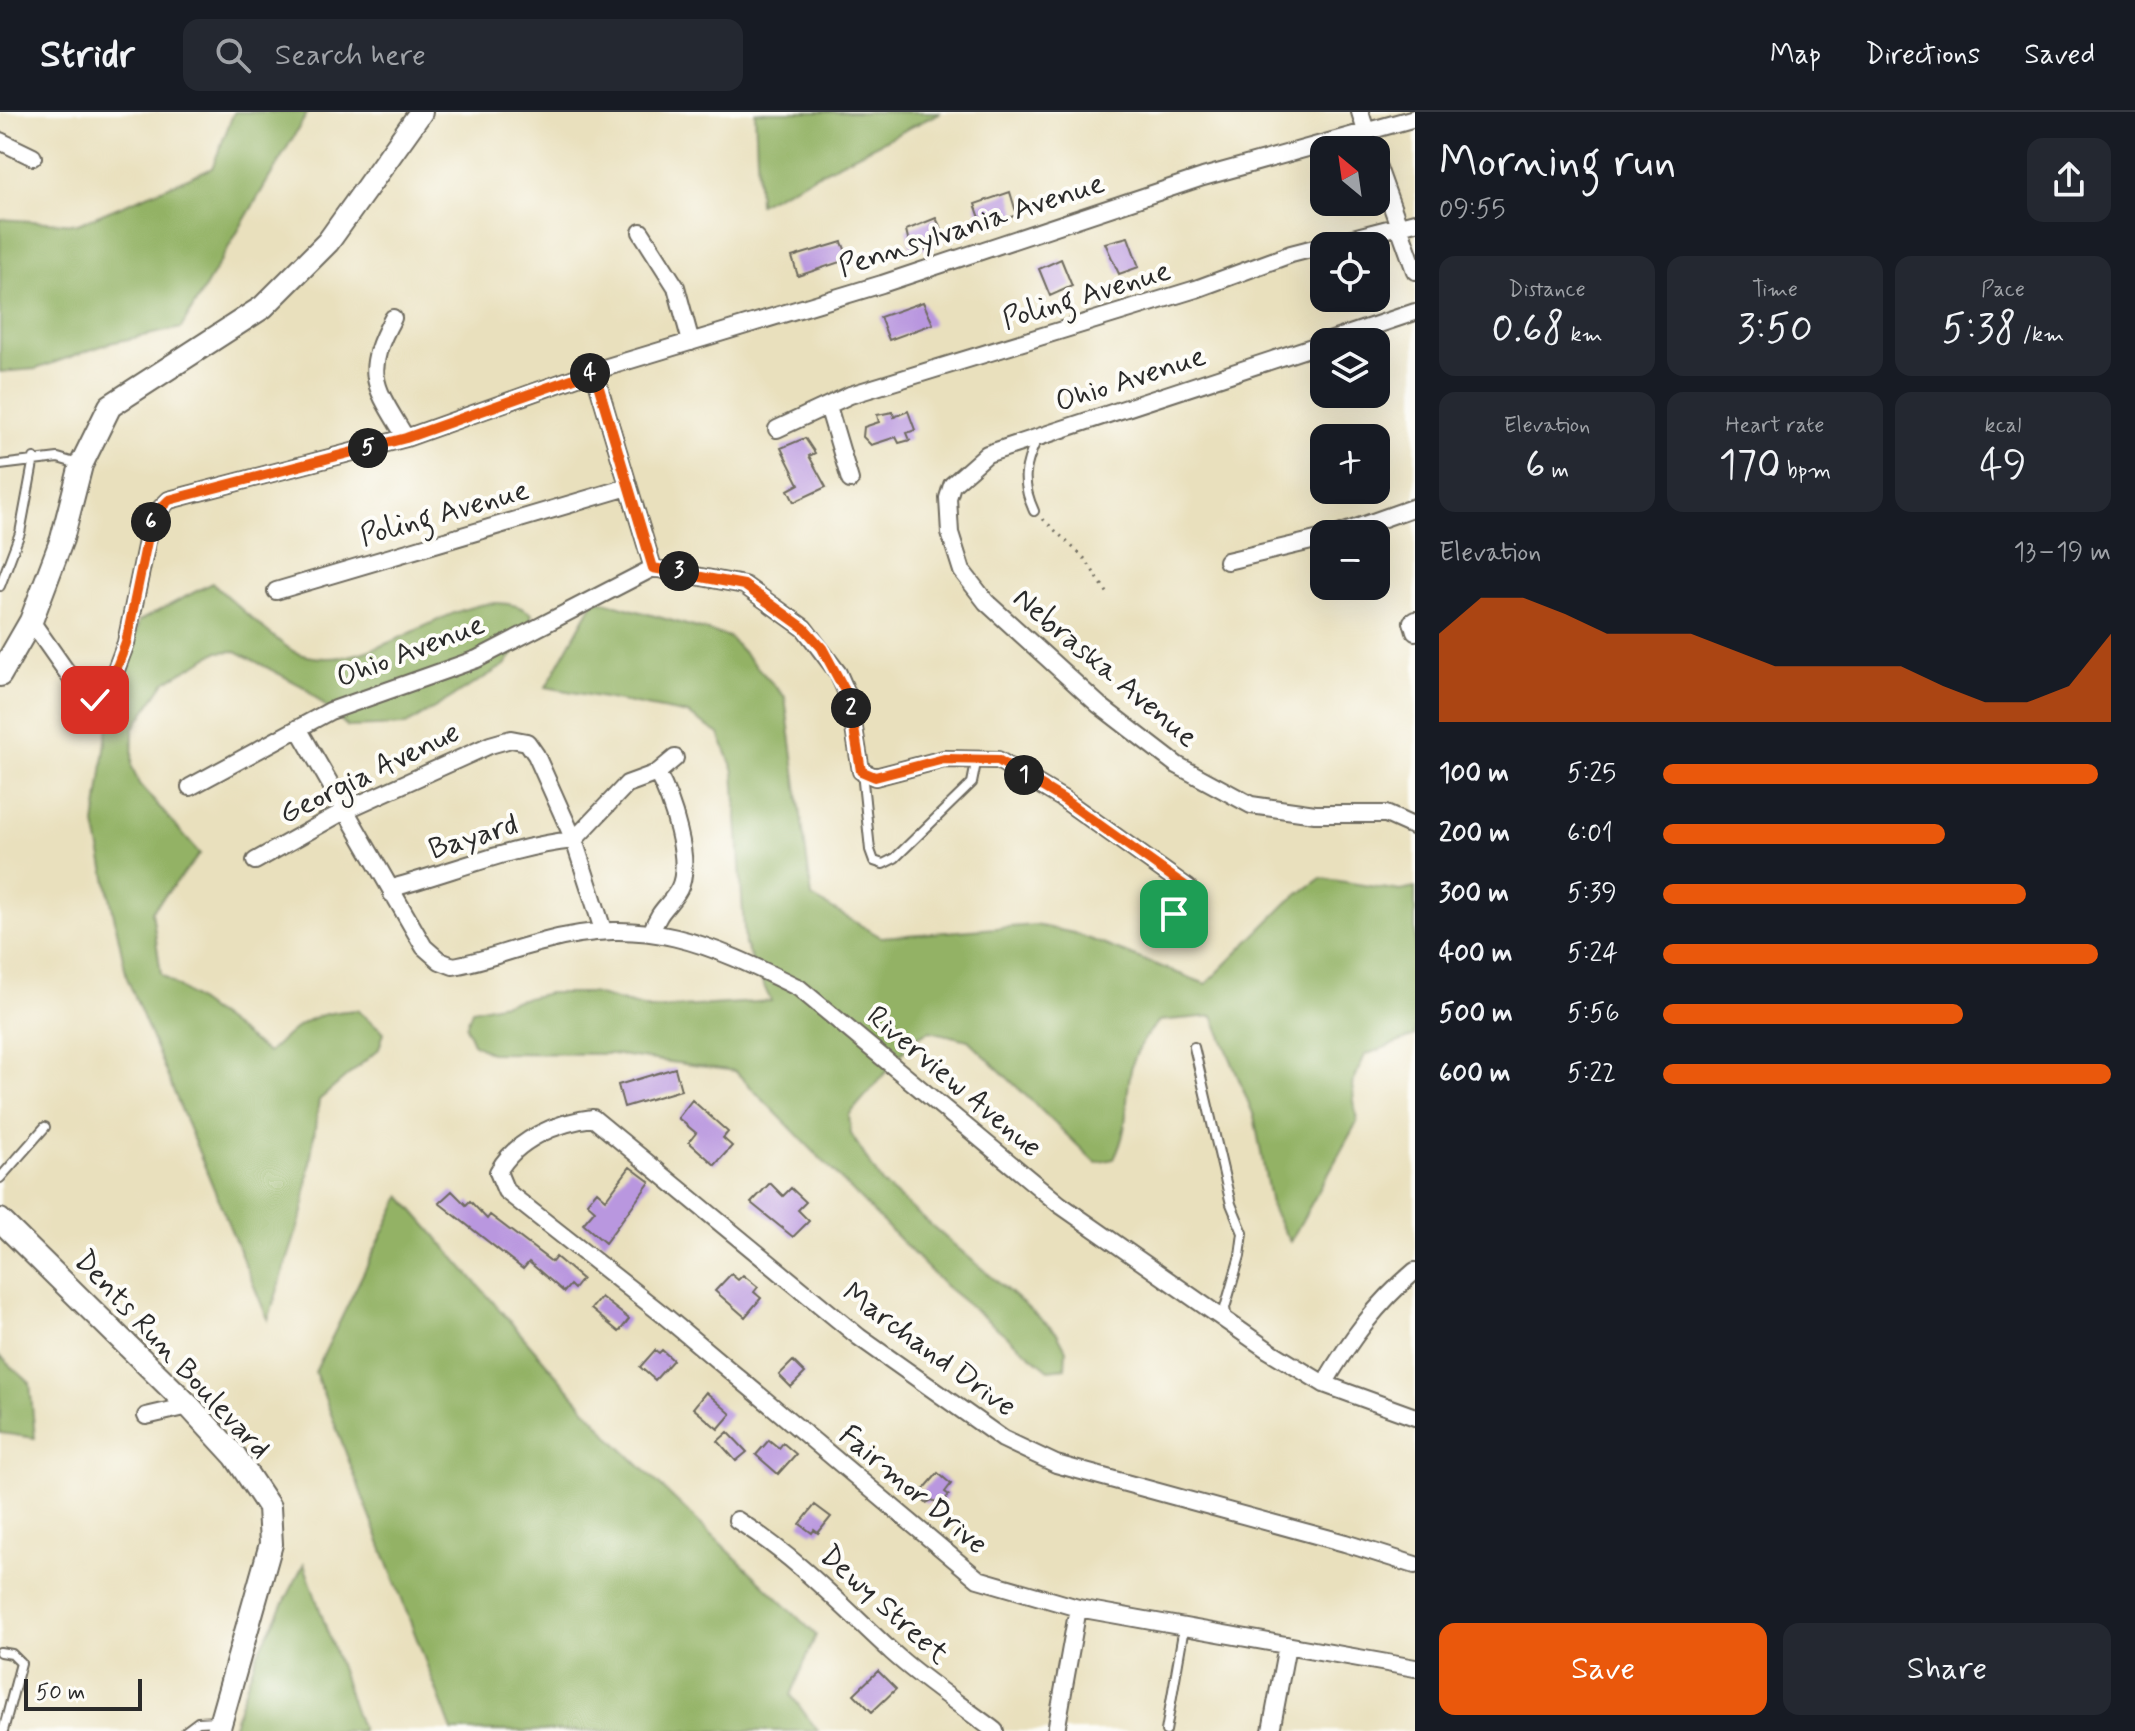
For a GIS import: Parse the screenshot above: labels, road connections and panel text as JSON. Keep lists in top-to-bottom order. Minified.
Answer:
{"streets":{"street":["Pennsylvania Avenue","Poling Avenue","Ohio Avenue","Nebraska Avenue","Georgia Avenue","Bayard","Riverview Avenue","Marchand Drive","Dents Run Boulevard","Fairmor Drive","Dewy Street"]},"crossings":[["Ohio Avenue","Nebraska Avenue"],["Georgia Avenue","Bayard"],["Bayard","Riverview Avenue"],["Marchand Drive","Fairmor Drive"]],"scale_bar":"50 m","north":"top left","page":{"header":"Stridr","search":"Search here","nav":["Map","Directions","Saved"],"heading":["Morning run","09:55"],"map_buttons":["+","−"],"stats":[["Distance","0.68 km"],["Time","3:50"],["Pace","5:38 /km"],["Elevation","6 m"],["Heart rate","170 bpm"],["kcal","49"]],"pins":["4","5","6","3","2","1"],"chart":["Elevation","13–19 m"],"list":[{"name":"100 m","note":"5:25"},{"name":"200 m","note":"6:01"},{"name":"300 m","note":"5:39"},{"name":"400 m","note":"5:24"},{"name":"500 m","note":"5:56"},{"name":"600 m","note":"5:22"}],"buttons":["Save","Share"],"scale":"50 m"}}
